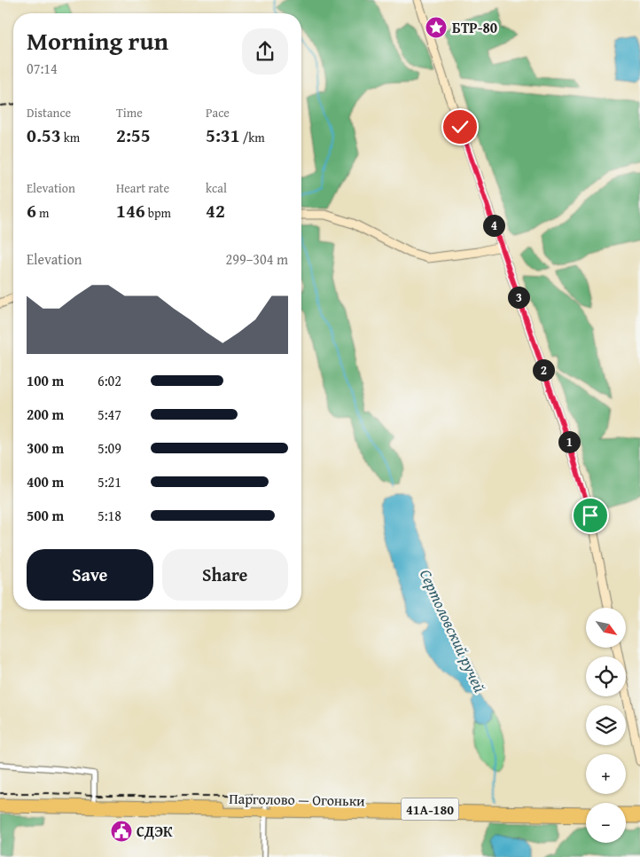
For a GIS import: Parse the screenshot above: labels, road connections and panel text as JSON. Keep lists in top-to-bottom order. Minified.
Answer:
{"streets":{"main road":["Парголово — Огоньки","41А-180"]},"water":["Сертоловский ручей"],"places":{"place":["БТР-80"],"public building":["СДЭК"]},"north":"bottom right","page":{"heading":["Morning run","07:14"],"stats":[["Distance","0.53 km"],["Time","2:55"],["Pace","5:31 /km"],["Elevation","6 m"],["Heart rate","146 bpm"],["kcal","42"]],"pins":["4","3","2","1"],"chart":["Elevation","299–304 m"],"list":[{"name":"100 m","note":"6:02"},{"name":"200 m","note":"5:47"},{"name":"300 m","note":"5:09"},{"name":"400 m","note":"5:21"},{"name":"500 m","note":"5:18"}],"buttons":["Save","Share"],"map_buttons":["+","−"]}}
